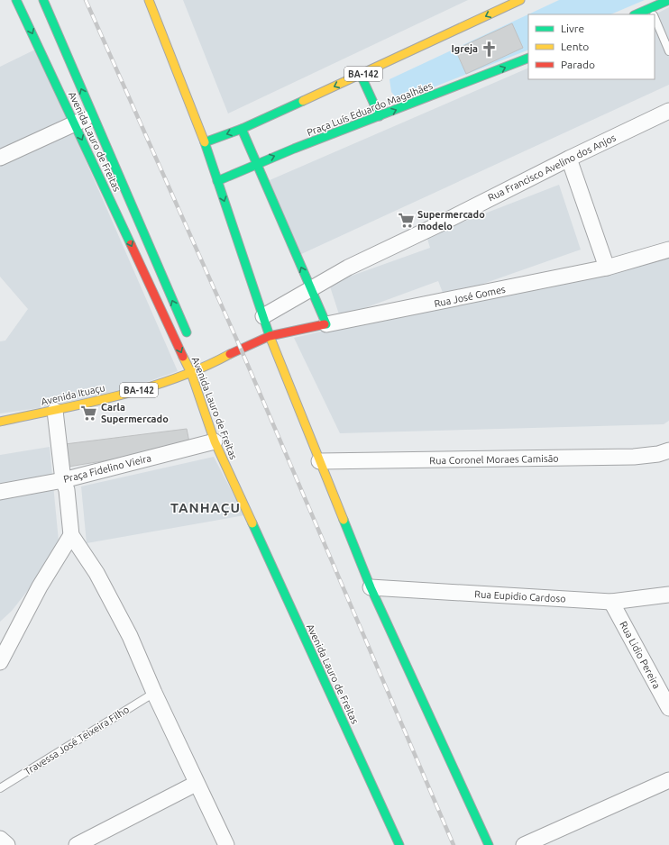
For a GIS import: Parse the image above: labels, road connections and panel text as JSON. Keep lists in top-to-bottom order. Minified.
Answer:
{"streets":{"main road":["BA-142","Praça Luís Eduardo Magalhães","Avenida Lauro de Freitas","Rua José Gomes","Avenida Ituaçu"],"street":["Rua Francisco Avelino dos Anjos","Rua Coronel Moraes Camisão","Praça Fidelino Vieira","Rua Eupidio Cardoso","Rua Lidio Pereira"],"lane":["Travessa José Teixeira Filho"]},"crossings":[["Avenida Lauro de Freitas","Avenida Ituaçu"],["Avenida Lauro de Freitas","Praça Fidelino Vieira"],["Rua José Gomes","Avenida Ituaçu"],["Rua Eupidio Cardoso","Rua Lidio Pereira"]],"districts":["TANHAÇU"],"places":{"church":["Igreja"],"supermarket":["Supermercado modelo","Carla Supermercado"]},"legend":["Livre","Lento","Parado"]}
